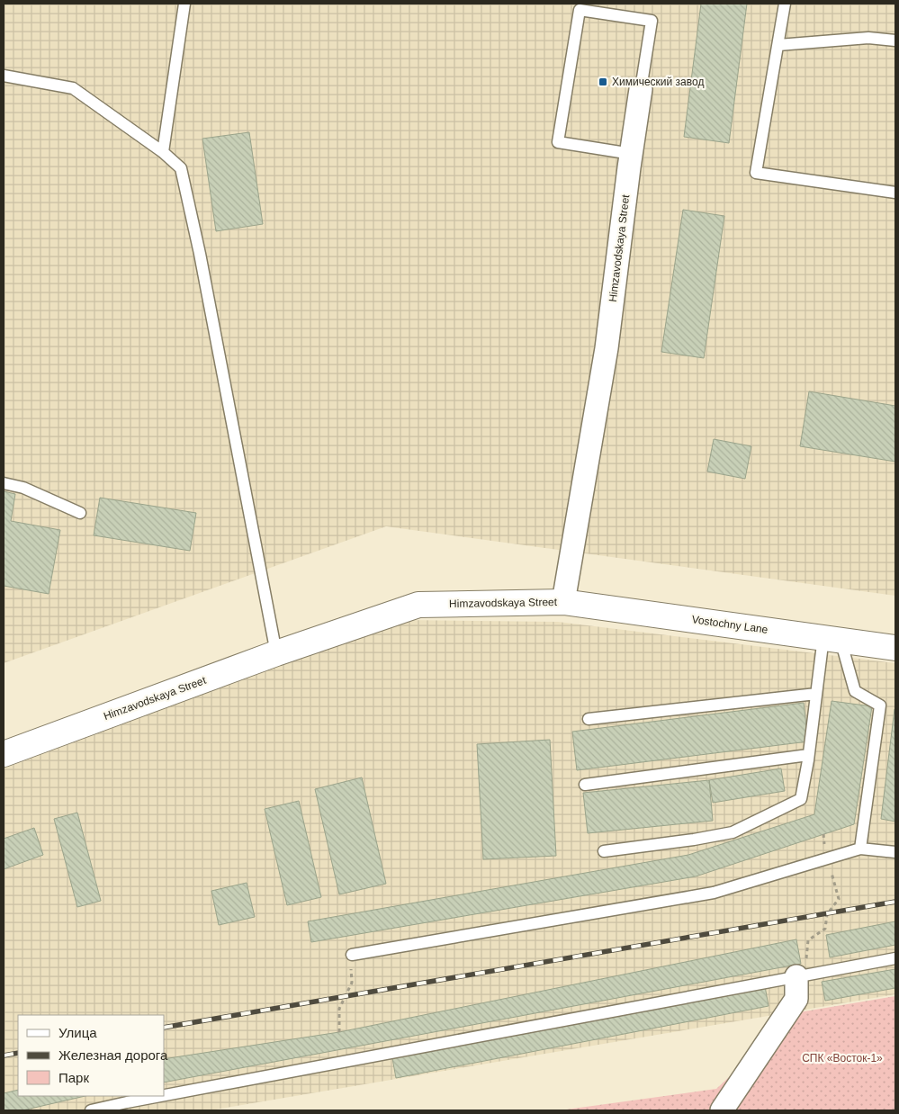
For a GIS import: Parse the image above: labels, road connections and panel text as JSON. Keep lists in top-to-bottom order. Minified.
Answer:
{"streets":{"street":["Himzavodskaya Street","Vostochny Lane"]},"crossings":[["Himzavodskaya Street","Vostochny Lane"]],"parks":["СПК «Восток-1»"],"places":{"transit":["Химический завод"]},"legend":["Улица","Железная дорога","Парк"]}
